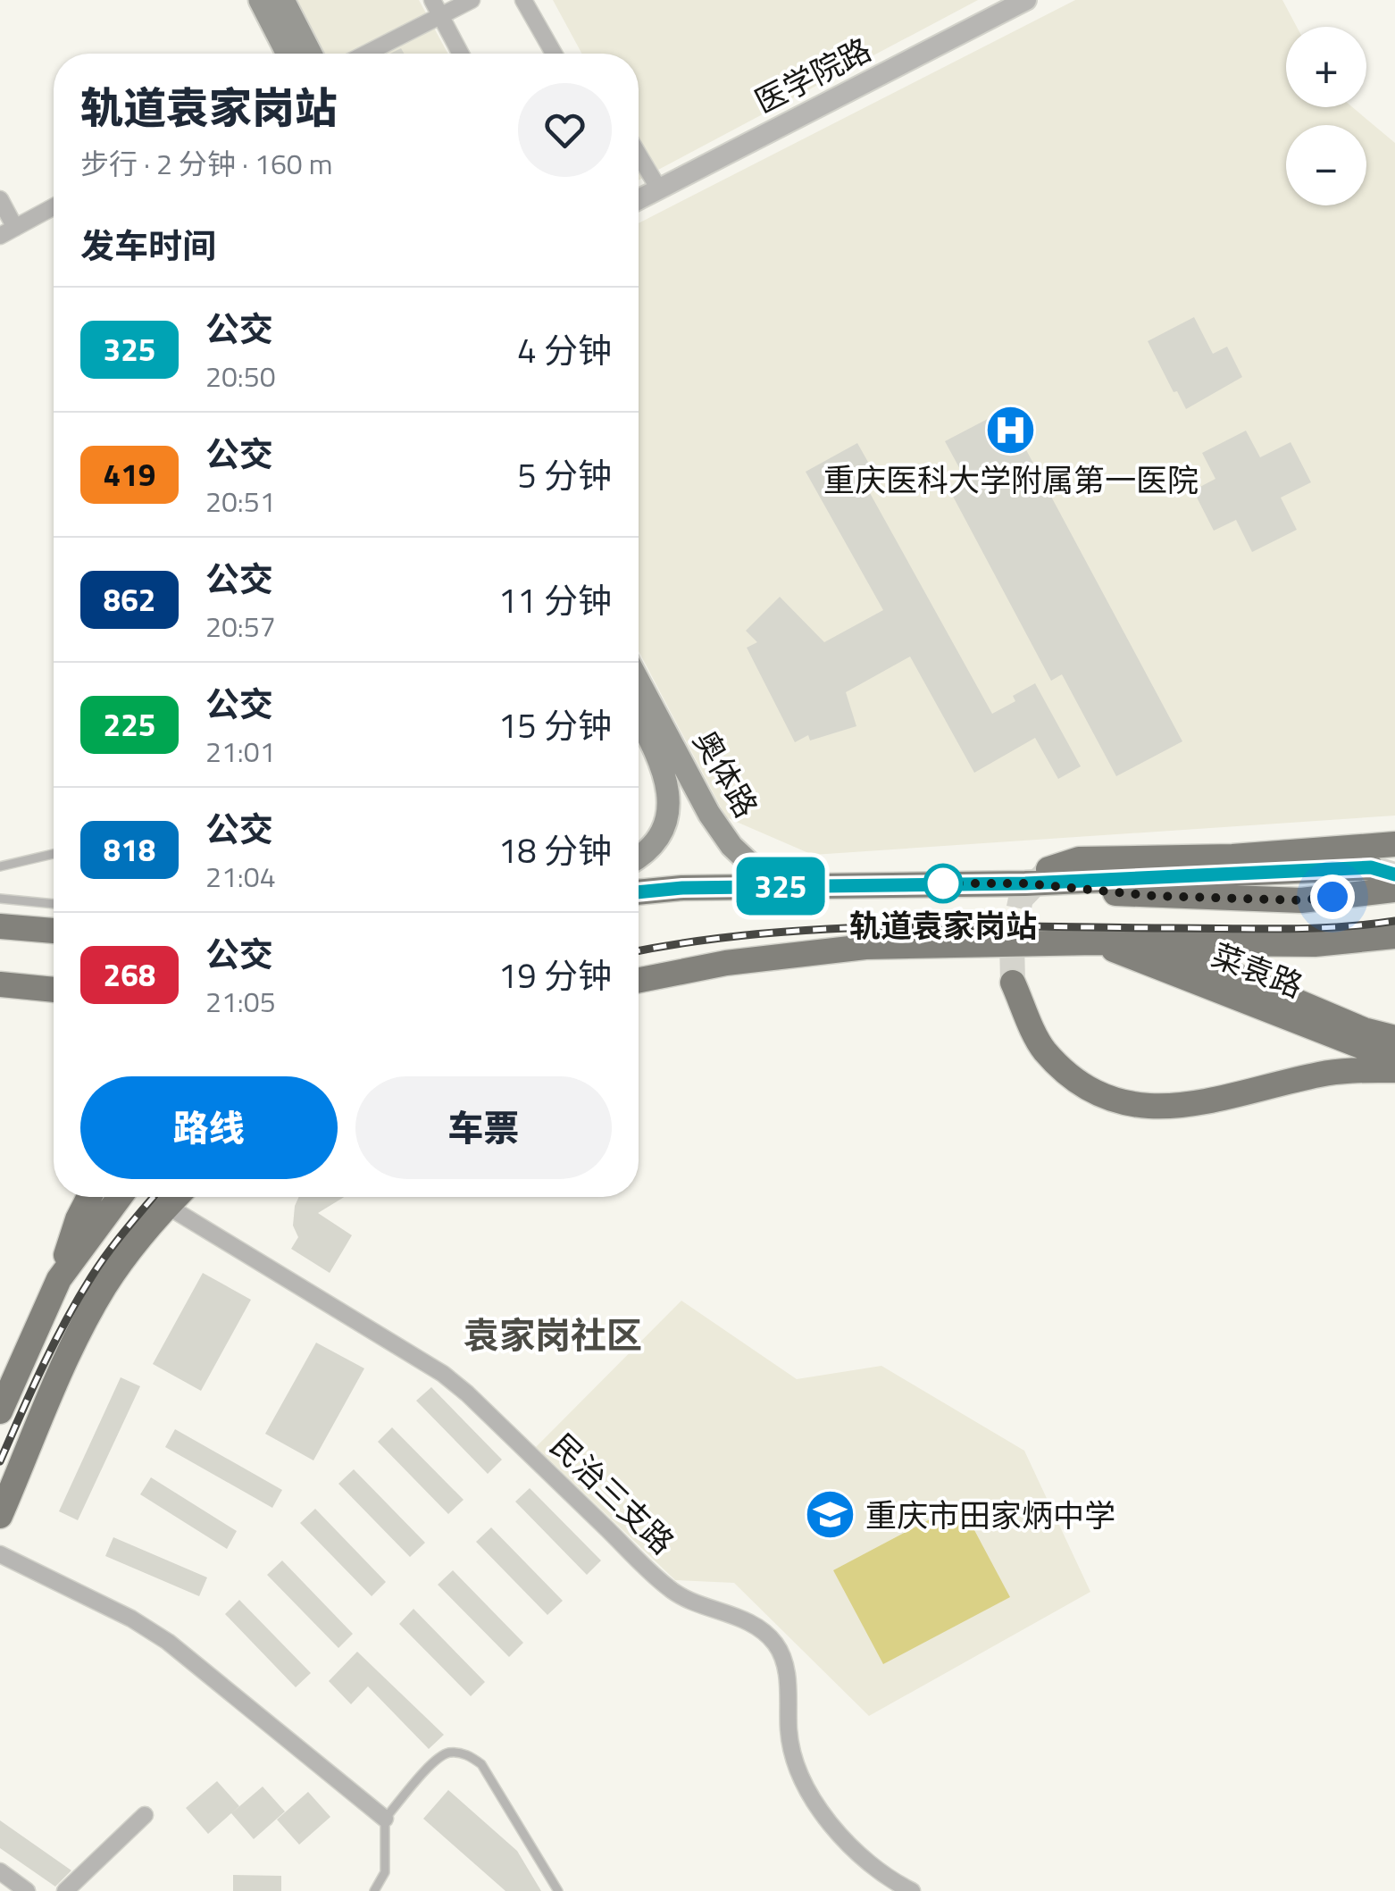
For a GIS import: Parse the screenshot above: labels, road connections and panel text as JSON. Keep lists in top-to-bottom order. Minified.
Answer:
{"streets":{"main road":["奥体路","菜袁路"],"street":["医学院路","民治三支路"]},"districts":["袁家岗社区"],"places":{"hospital":["重庆医科大学附属第一医院"],"other":["轨道袁家岗站"],"school or university":["重庆市田家炳中学"]},"lines":["bus line 325"],"page":{"on_map":"325","map_buttons":["+","−"],"heading":[["轨道袁家岗站","步行 · 2 分钟 · 160 m"],"发车时间"],"list":[{"mark":"325","name":"公交","note":"20:50","value":"4 分钟"},{"mark":"419","name":"公交","note":"20:51","value":"5 分钟"},{"mark":"862","name":"公交","note":"20:57","value":"11 分钟"},{"mark":"225","name":"公交","note":"21:01","value":"15 分钟"},{"mark":"818","name":"公交","note":"21:04","value":"18 分钟"},{"mark":"268","name":"公交","note":"21:05","value":"19 分钟"}],"buttons":["路线","车票"]}}
